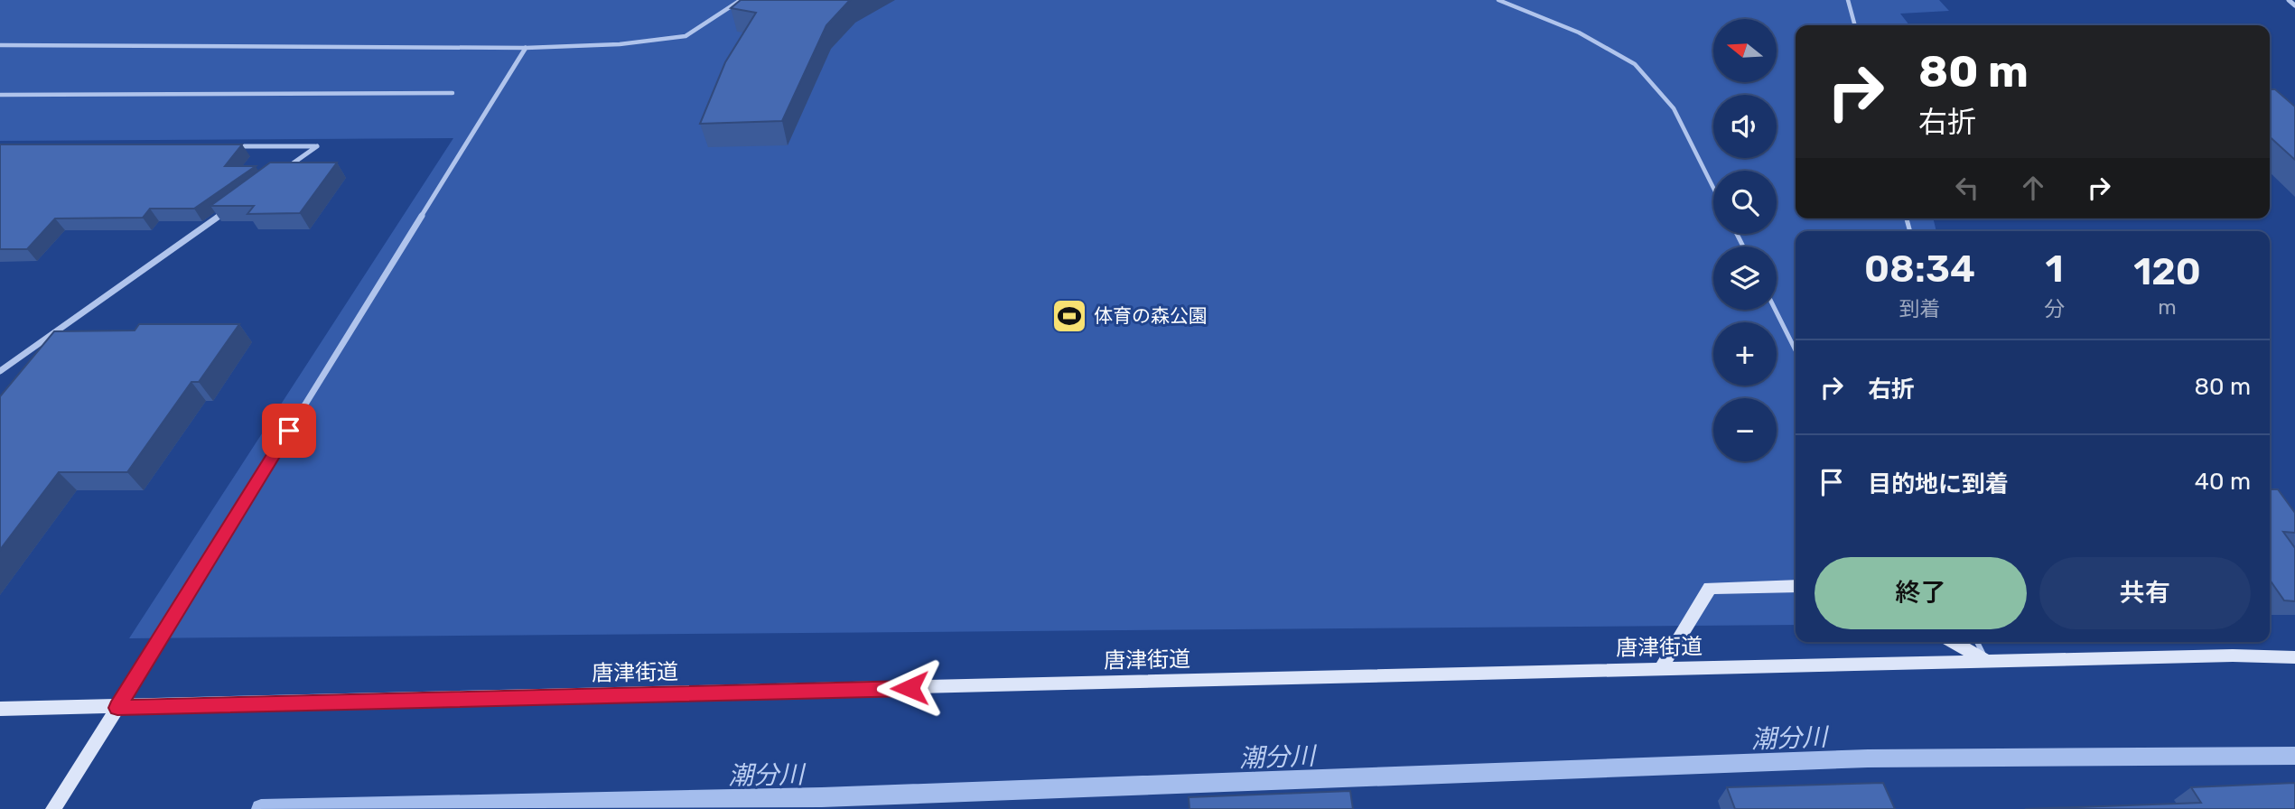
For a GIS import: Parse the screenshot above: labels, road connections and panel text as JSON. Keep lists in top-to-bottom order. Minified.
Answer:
{"streets":{"street":["唐津街道"]},"water":["潮分川"],"places":{"sports":["体育の森公園"]},"north":"left","page":{"map_buttons":["+","−"],"turn":["80 m","右折"],"eta":["08:34","到着","1","分","120","m"],"list":[{"name":"右折","value":"80 m"},{"name":"目的地に到着","value":"40 m"}],"buttons":["終了","共有"]}}
